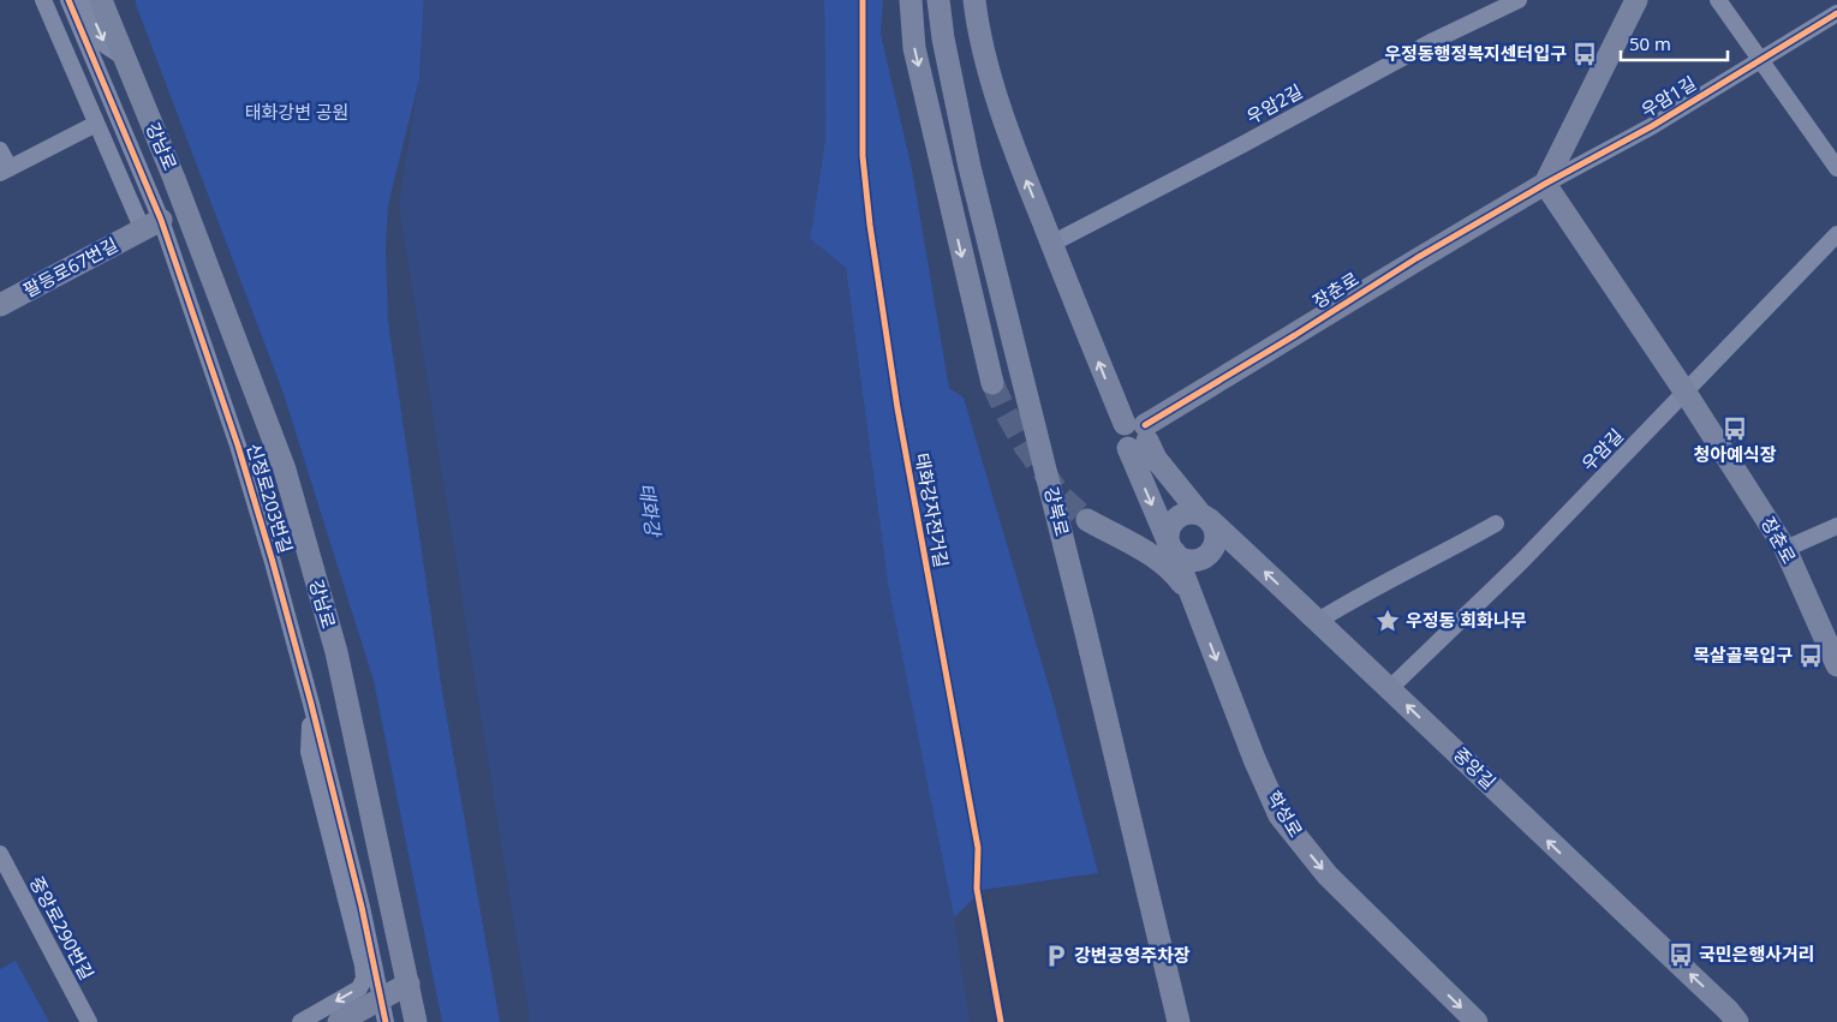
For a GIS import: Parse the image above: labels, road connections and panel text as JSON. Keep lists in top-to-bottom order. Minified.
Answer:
{"streets":{"main road":["강남로","팔등로67번길","장춘로","강북로","중앙길","학성로"],"street":["우암1길","우암2길","우암길","신정로203번길","중앙로290번길"],"cycle path":["태화강자전거길"]},"crossings":[["우암1길","장춘로"],["팔등로67번길","신정로203번길"],["장춘로","우암길"],["장춘로","중앙길"],["우암길","중앙길"]],"one_way":["중앙길","학성로"],"water":["태화강"],"parks":["태화강변 공원"],"places":{"bus stop":["우정동행정복지센터입구","청아예식장","목살골목입구","국민은행사거리"],"place":["우정동 회화나무"],"parking":["강변공영주차장"]},"scale_bar":"50 m"}
